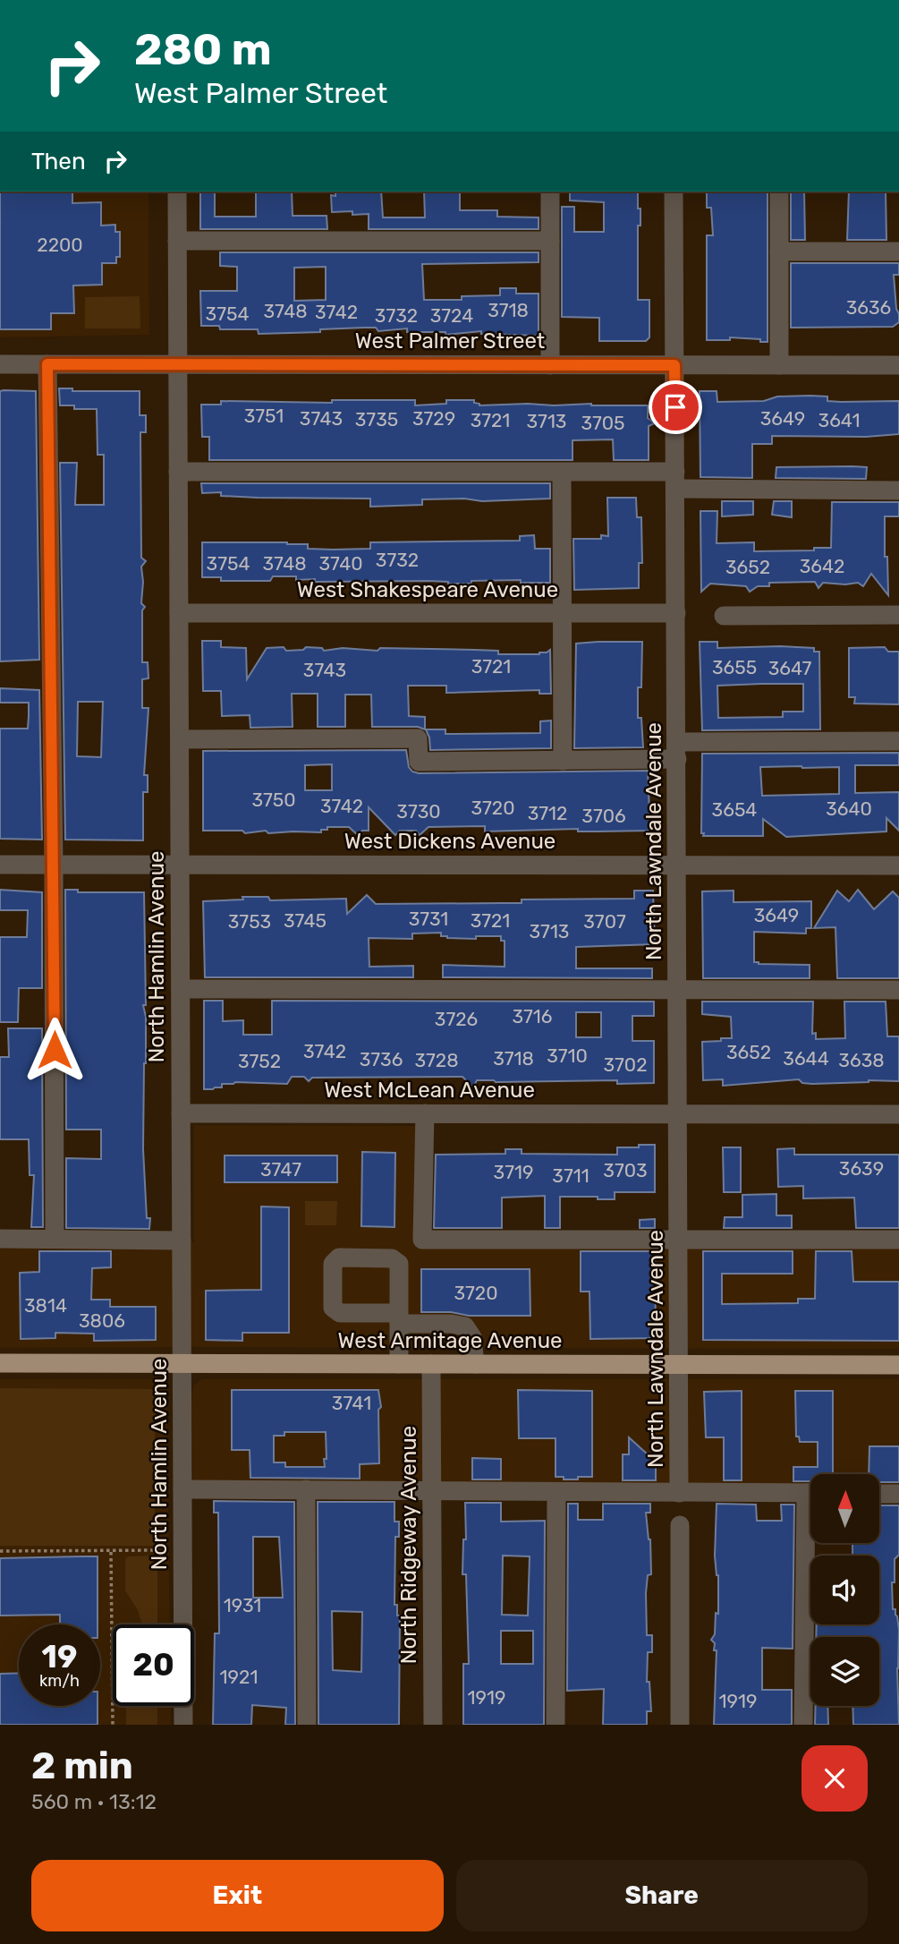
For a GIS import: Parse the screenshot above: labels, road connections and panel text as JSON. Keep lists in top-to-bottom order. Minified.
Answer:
{"streets":{"main road":["West Armitage Avenue"],"street":["West Palmer Street","West Shakespeare Avenue","West Dickens Avenue","North Lawndale Avenue","North Hamlin Avenue","West McLean Avenue","North Ridgeway Avenue"]},"crossings":[["West Palmer Street","North Lawndale Avenue"],["West Palmer Street","North Hamlin Avenue"],["West Shakespeare Avenue","North Lawndale Avenue"],["West Shakespeare Avenue","North Hamlin Avenue"],["West Dickens Avenue","North Lawndale Avenue"],["West Dickens Avenue","North Hamlin Avenue"],["North Lawndale Avenue","West McLean Avenue"],["North Lawndale Avenue","West Armitage Avenue"],["North Hamlin Avenue","West McLean Avenue"],["North Hamlin Avenue","West Armitage Avenue"],["West Armitage Avenue","North Ridgeway Avenue"]],"house_numbers":["2200","3636","3718","3748","3742","3754","3732","3724","3751","3743","3729","3649","3735","3721","3641","3713","3705","3732","3754","3748","3740","3642","3652","3721","3655","3647","3743","3750","3742","3720","3640","3654","3730","3712","3706","3649","3731","3745","3721","3753","3707","3713","3716","3726","3742","3652","3710","3718","3644","3736","3728","3638","3752","3702","3639","3747","3703","3719","3711","3720","3814","3806","3741","1931","1921","1919","1919"],"north":"top","page":{"turn":["280 m","West Palmer Street"],"then":"Then","speed":"19 km/h","limit":"20","heading":["2 min","560 m · 13:12"],"buttons":["Exit","Share"]}}
